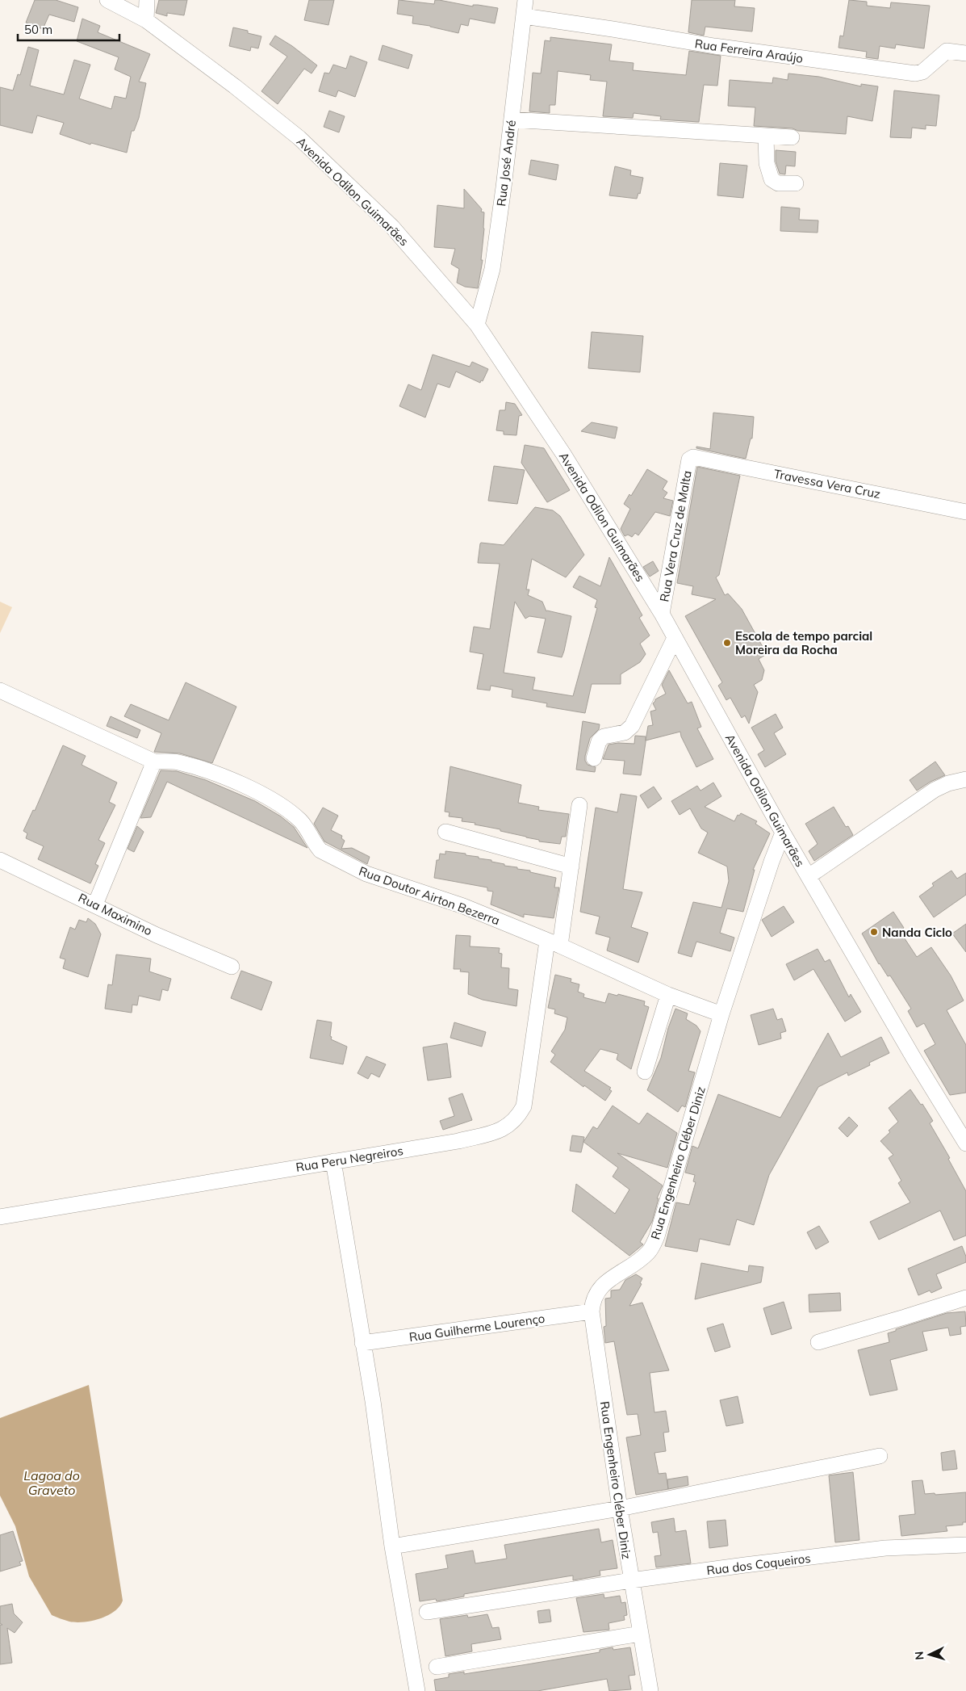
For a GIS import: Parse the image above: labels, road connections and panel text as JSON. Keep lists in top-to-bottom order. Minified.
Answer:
{"streets":{"street":["Rua Ferreira Araújo","Rua José André","Avenida Odilon Guimarães","Travessa Vera Cruz","Rua Vera Cruz de Malta","Rua Doutor Airton Bezerra","Rua Maximino","Rua Peru Negreiros","Rua Engenheiro Cléber Diniz","Rua Guilherme Lourenço","Rua dos Coqueiros"]},"crossings":[["Rua Ferreira Araújo","Rua José André"],["Rua José André","Avenida Odilon Guimarães"],["Avenida Odilon Guimarães","Rua Vera Cruz de Malta"],["Avenida Odilon Guimarães","Rua Engenheiro Cléber Diniz"],["Travessa Vera Cruz","Rua Vera Cruz de Malta"],["Rua Doutor Airton Bezerra","Rua Peru Negreiros"],["Rua Doutor Airton Bezerra","Rua Engenheiro Cléber Diniz"],["Rua Engenheiro Cléber Diniz","Rua Guilherme Lourenço"],["Rua Engenheiro Cléber Diniz","Rua dos Coqueiros"]],"water":["Lagoa do Graveto"],"places":["Escola de tempo parcial Moreira da Rocha","Nanda Ciclo"],"scale_bar":"50 m","north":"left"}
